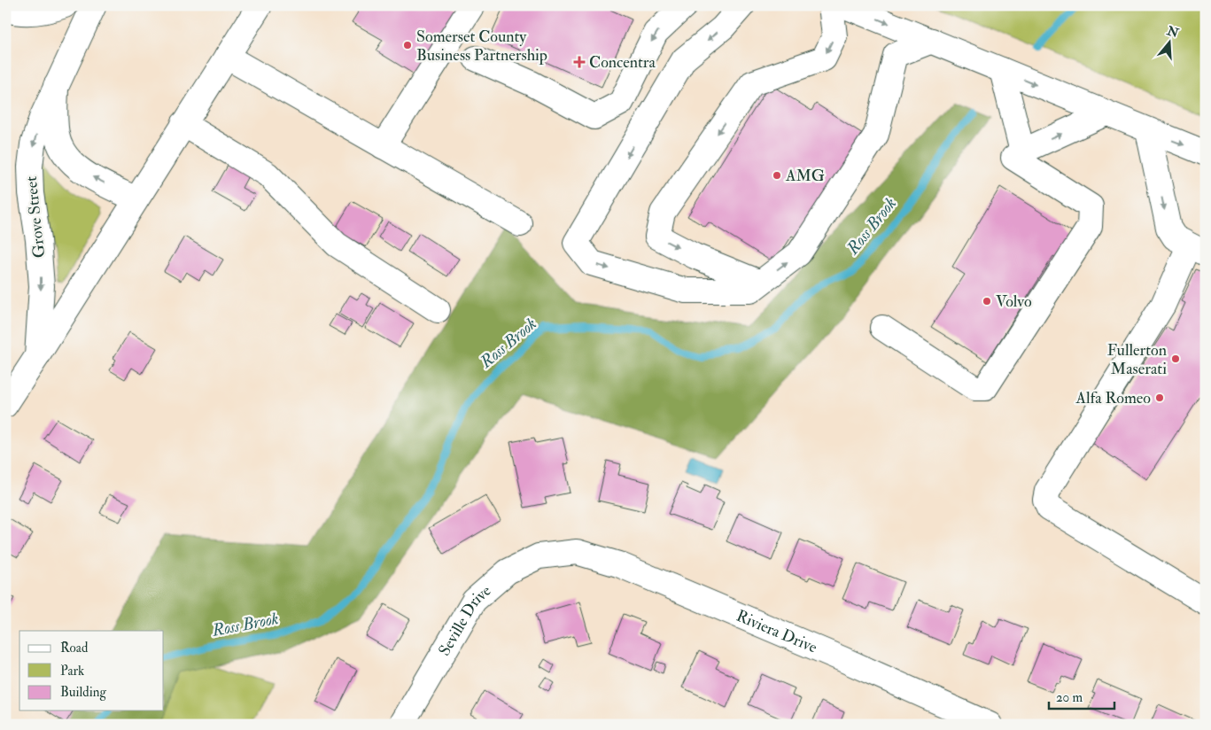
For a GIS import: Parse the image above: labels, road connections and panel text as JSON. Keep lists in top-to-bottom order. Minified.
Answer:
{"streets":{"main road":["Grove Street","Seville Drive","Riviera Drive"]},"crossings":[["Seville Drive","Riviera Drive"]],"one_way":["Grove Street"],"water":["Ross Brook"],"places":{"other":["Somerset County Business Partnership","AMG","Volvo","Fullerton Maserati","Alfa Romeo"],"health":["Concentra"]},"legend":["Road","Park","Building"],"scale_bar":"20 m","north":"top"}
